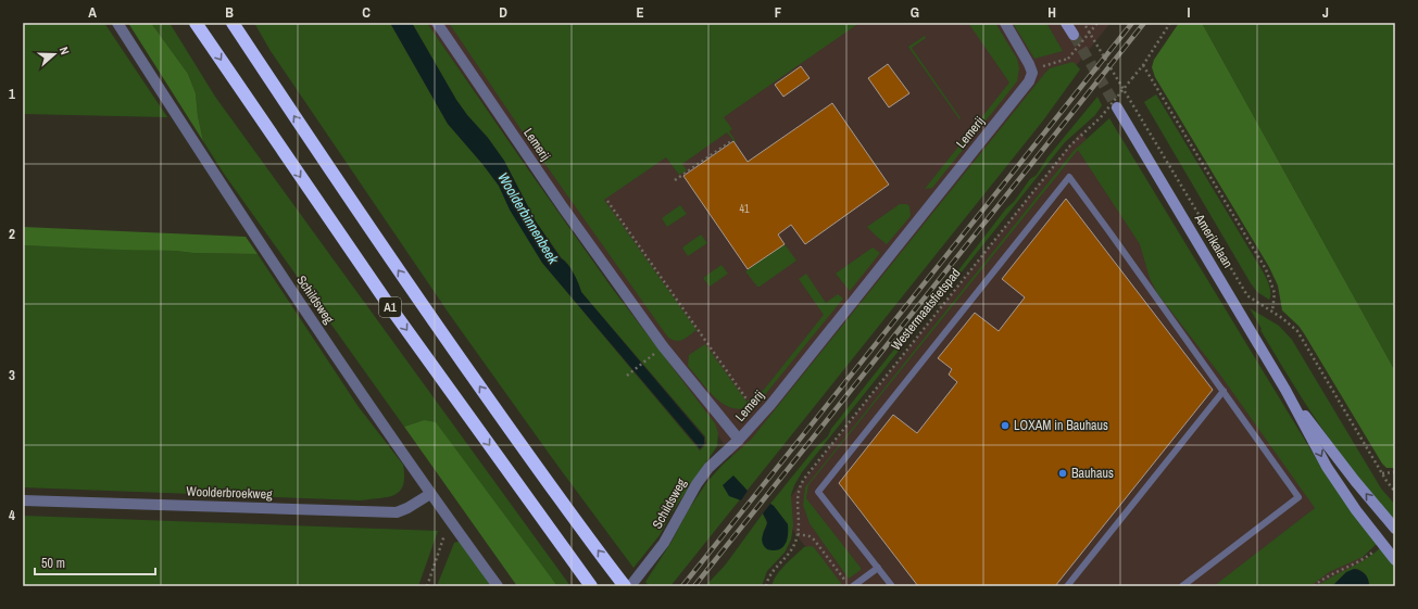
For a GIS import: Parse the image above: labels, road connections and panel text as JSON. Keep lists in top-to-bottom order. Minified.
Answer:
{"streets":{"highway":["A1"],"main road":["Amerikalaan"],"street":["Lemerij","Schildsweg","Woolderbroekweg"],"path":["Westermaatsfietspad"]},"crossings":[["Lemerij","Schildsweg"],["Schildsweg","Woolderbroekweg"]],"water":["Woolderbinnenbeek"],"places":["LOXAM in Bauhaus","Bauhaus"],"house_numbers":["41"],"scale_bar":"50 m","north":"right","grid":{"columns":["A","B","C","D","E","F","G","H","I","J"],"rows":["1","2","3","4"]}}
